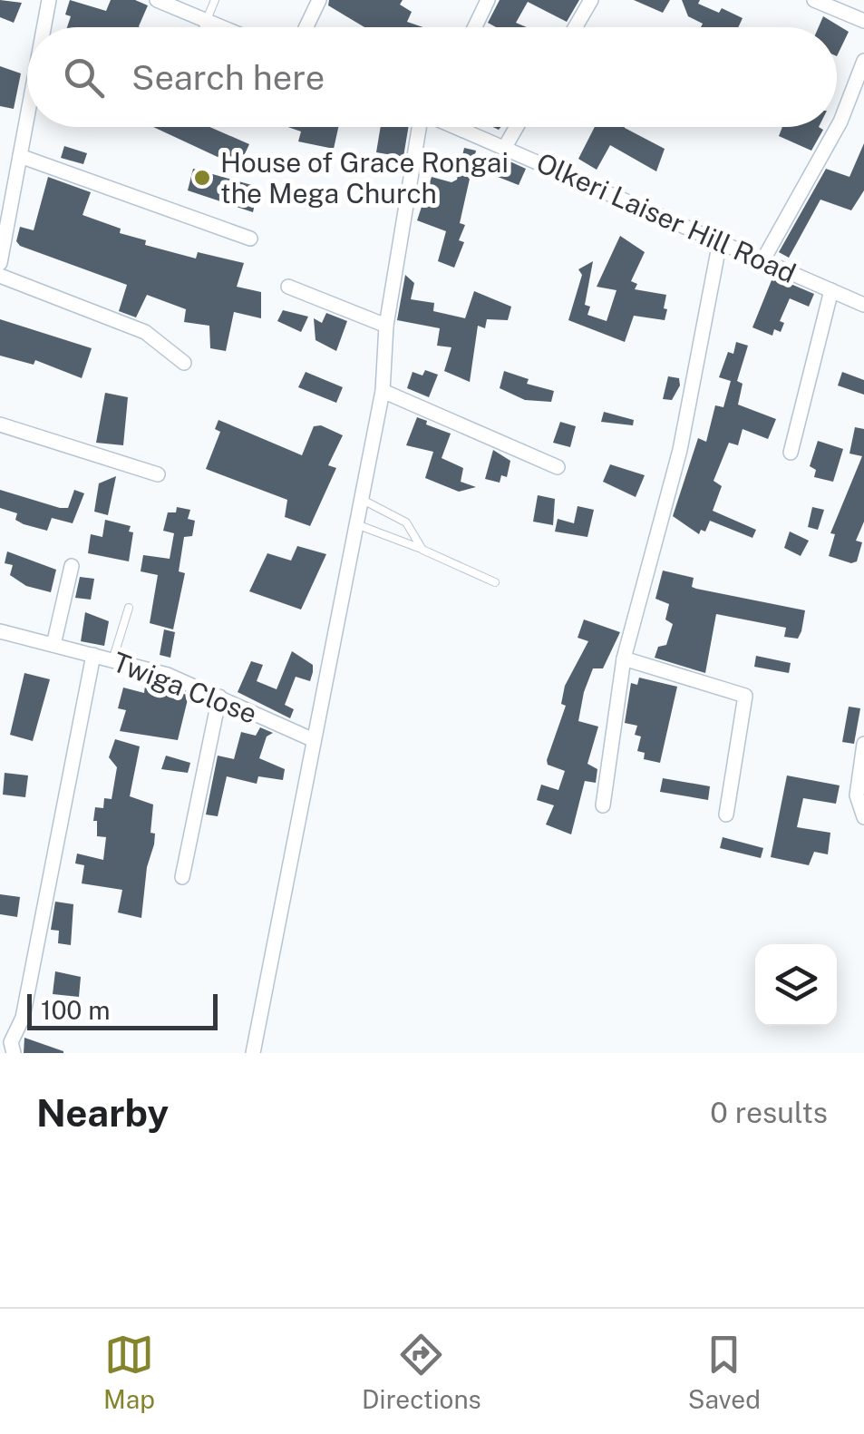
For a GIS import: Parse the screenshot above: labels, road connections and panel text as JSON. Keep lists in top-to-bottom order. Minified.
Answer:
{"streets":{"street":["Olkeri Laiser Hill Road","Twiga Close"]},"places":["House of Grace Rongai the Mega Church"],"scale_bar":"100 m","page":{"search":"Search here","scale":"100 m","heading":["Nearby","0 results"],"nav":["Map","Directions","Saved"]}}
